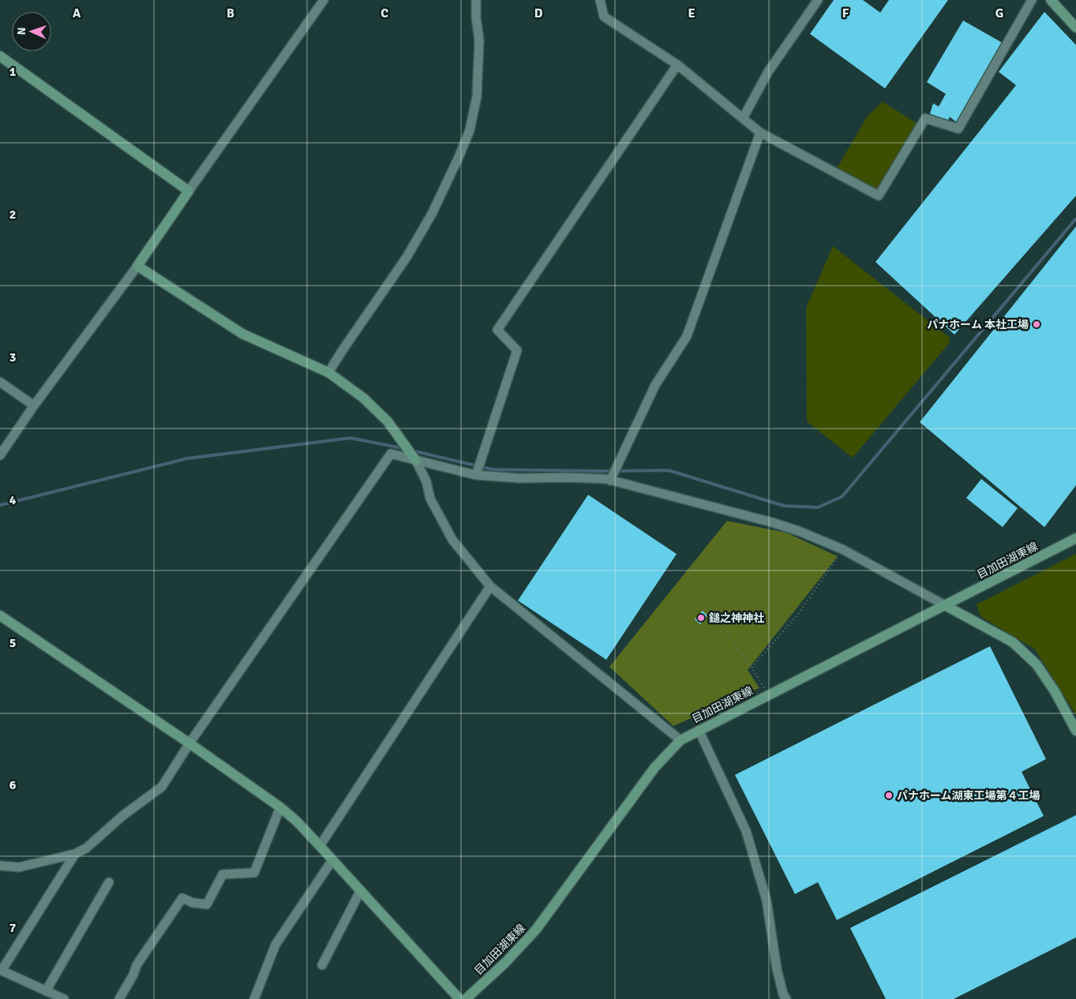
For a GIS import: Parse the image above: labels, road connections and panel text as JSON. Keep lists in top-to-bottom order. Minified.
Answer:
{"streets":{"street":["目加田湖東線"]},"places":["パナホーム 本社工場","鎚之神神社","パナホーム湖東工場第４工場"],"north":"left","grid":{"columns":["A","B","C","D","E","F","G"],"rows":["1","2","3","4","5","6","7"]}}
